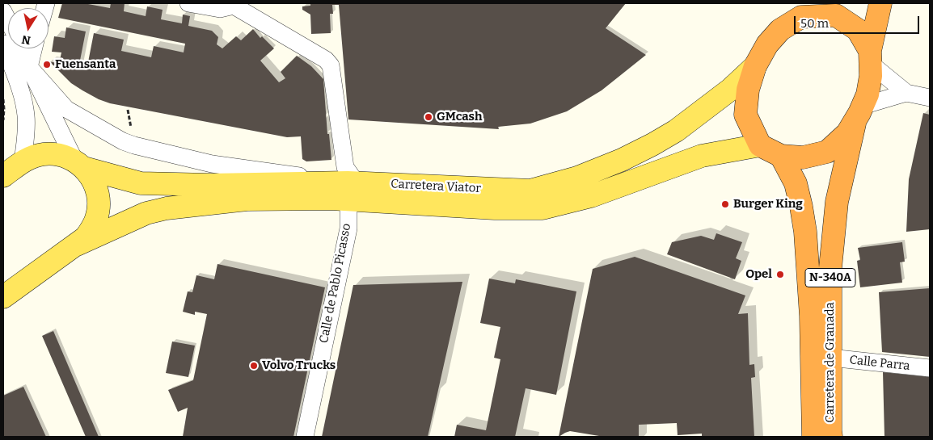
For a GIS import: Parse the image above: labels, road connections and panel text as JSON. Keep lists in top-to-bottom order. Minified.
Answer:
{"streets":{"highway":["N-340A","Carretera de Granada"],"main road":["Carretera Viator"],"street":["Calle de Pablo Picasso","Calle Parra"]},"crossings":[["Carretera Viator","N-340A"],["Carretera Viator","Calle de Pablo Picasso"],["Carretera Viator","Carretera de Granada"],["N-340A","Carretera de Granada"],["Carretera de Granada","Calle Parra"]],"places":["Fuensanta","GMcash","Burger King","Opel","Volvo Trucks"],"scale_bar":"50 m","north":"bottom"}
